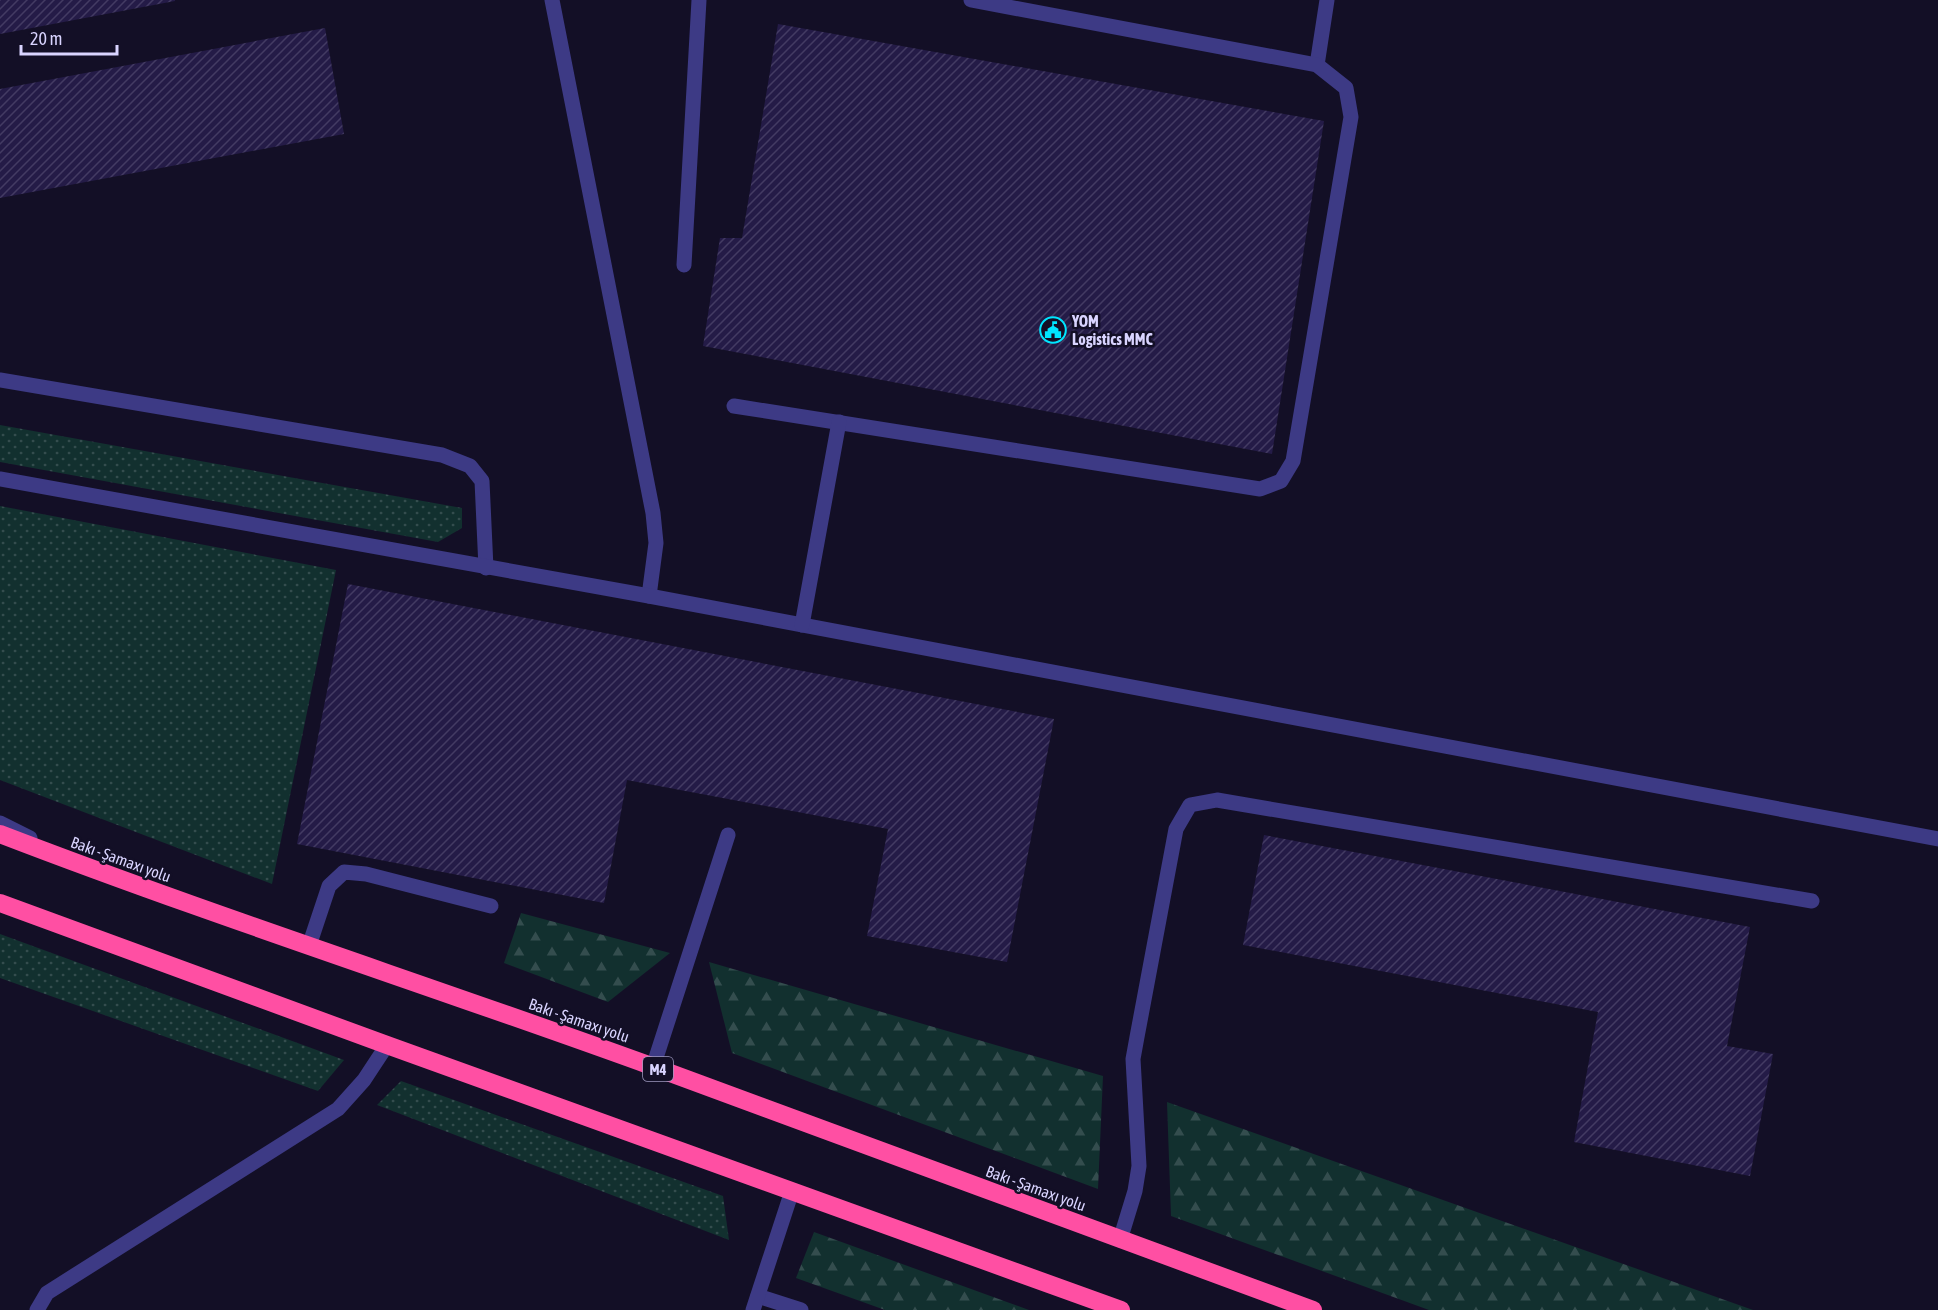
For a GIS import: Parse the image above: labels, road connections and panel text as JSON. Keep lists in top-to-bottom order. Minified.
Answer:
{"streets":{"highway":["Bakı - Şamaxı yolu","M4"]},"places":{"public building":["YOM Logistics MMC"]},"scale_bar":"20 m"}
